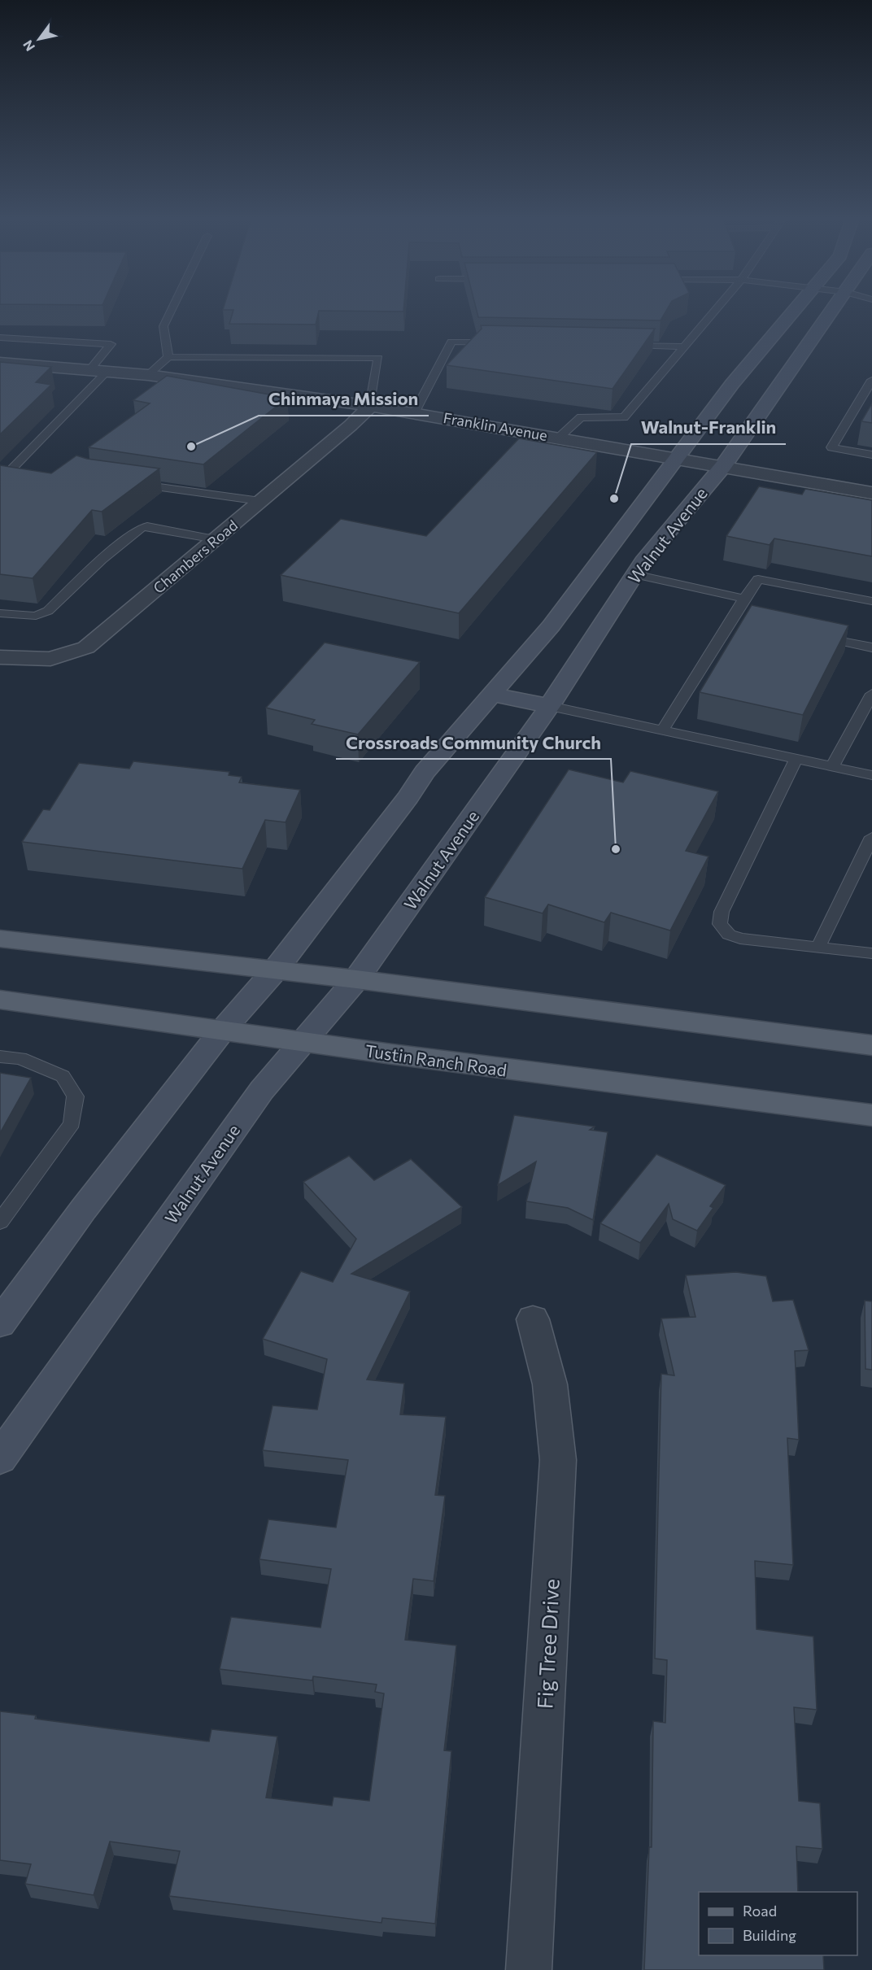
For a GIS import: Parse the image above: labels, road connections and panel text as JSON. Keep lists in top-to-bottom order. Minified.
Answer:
{"streets":{"main road":["Walnut Avenue","Tustin Ranch Road"],"street":["Franklin Avenue","Chambers Road","Fig Tree Drive"]},"crossings":[["Franklin Avenue","Walnut Avenue"],["Franklin Avenue","Chambers Road"],["Walnut Avenue","Tustin Ranch Road"]],"places":["Chinmaya Mission","Walnut-Franklin","Crossroads Community Church"],"legend":["Road","Building"],"north":"bottom left"}
